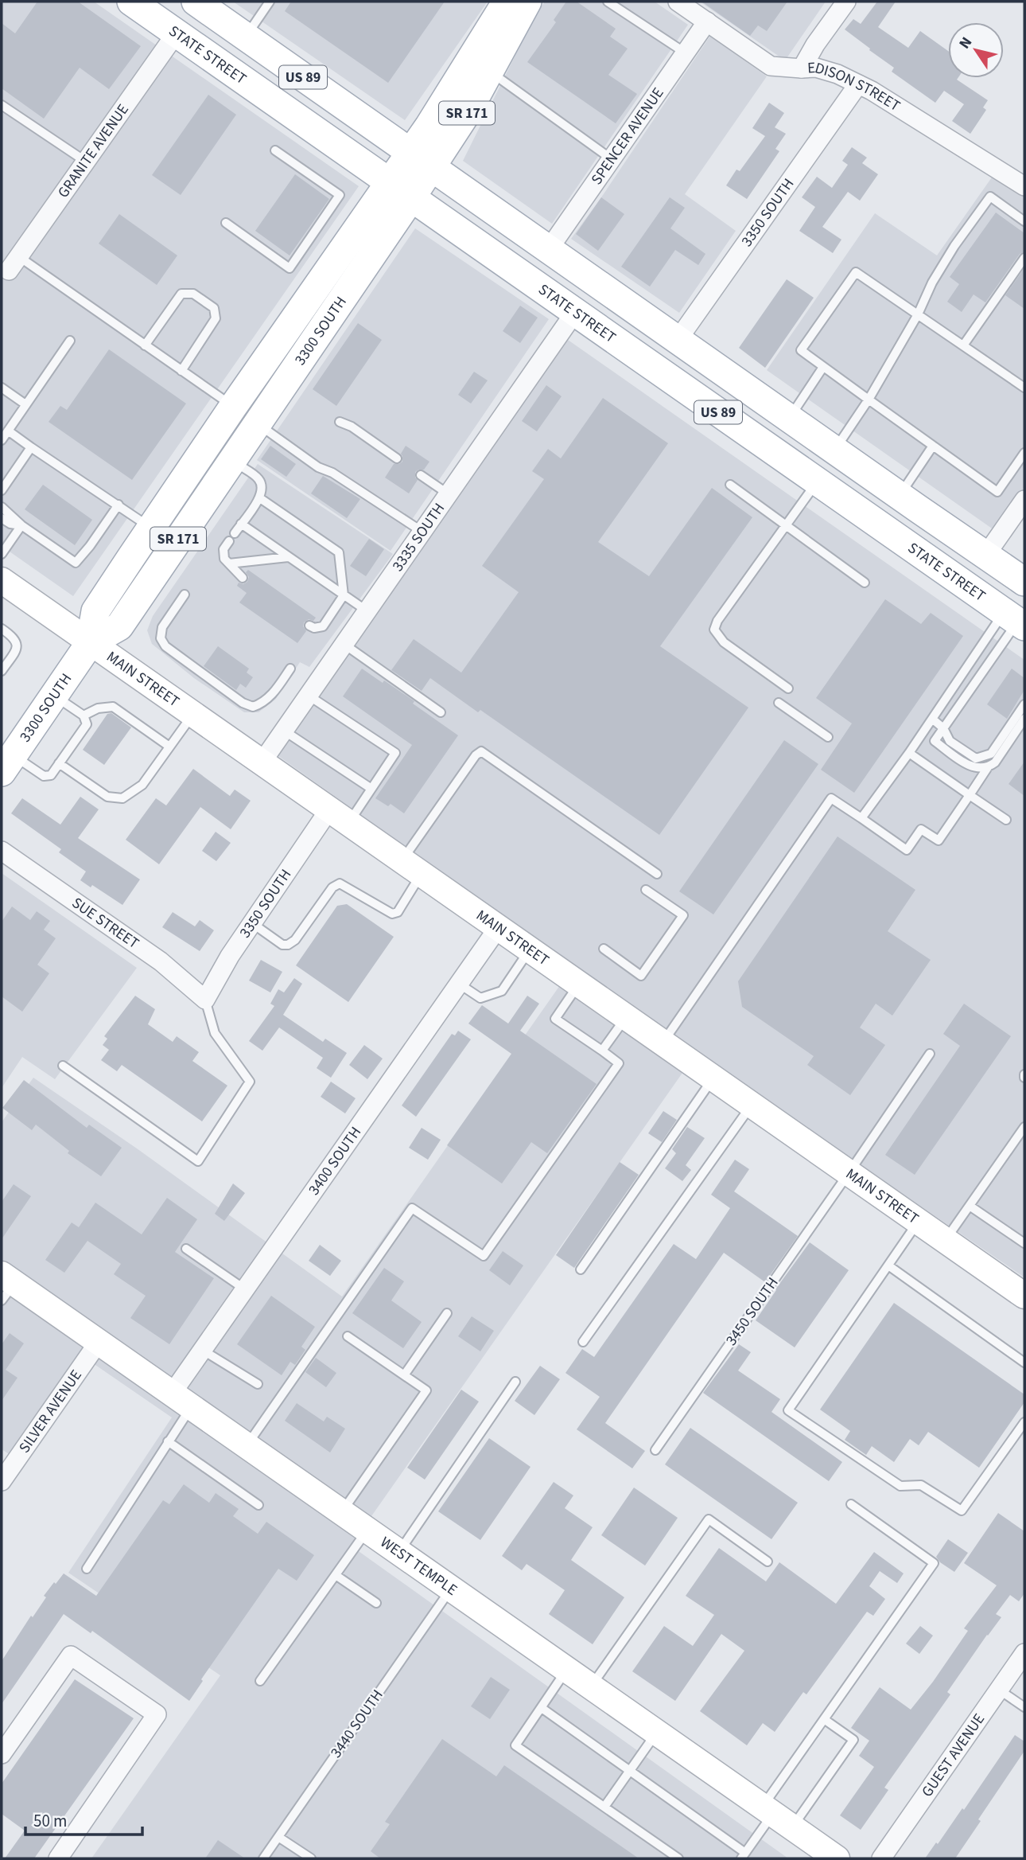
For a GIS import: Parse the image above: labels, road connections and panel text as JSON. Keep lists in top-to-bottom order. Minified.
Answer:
{"streets":{"main road":["STATE STREET","US 89","SR 171","3300 SOUTH"],"street":["EDISON STREET","SPENCER AVENUE","GRANITE AVENUE","3350 SOUTH","3335 SOUTH","MAIN STREET","SUE STREET","3400 SOUTH","SILVER AVENUE","WEST TEMPLE","GUEST AVENUE"],"lane":["3450 SOUTH","3440 SOUTH"]},"crossings":[["STATE STREET","SPENCER AVENUE"],["STATE STREET","GRANITE AVENUE"],["STATE STREET","3350 SOUTH"],["STATE STREET","3300 SOUTH"],["STATE STREET","3335 SOUTH"],["EDISON STREET","SPENCER AVENUE"],["EDISON STREET","3350 SOUTH"],["3350 SOUTH","MAIN STREET"],["3350 SOUTH","SUE STREET"],["3300 SOUTH","MAIN STREET"],["3335 SOUTH","MAIN STREET"],["MAIN STREET","3400 SOUTH"],["MAIN STREET","3450 SOUTH"],["3400 SOUTH","WEST TEMPLE"],["SILVER AVENUE","WEST TEMPLE"],["WEST TEMPLE","3440 SOUTH"]],"scale_bar":"50 m","north":"top left"}
